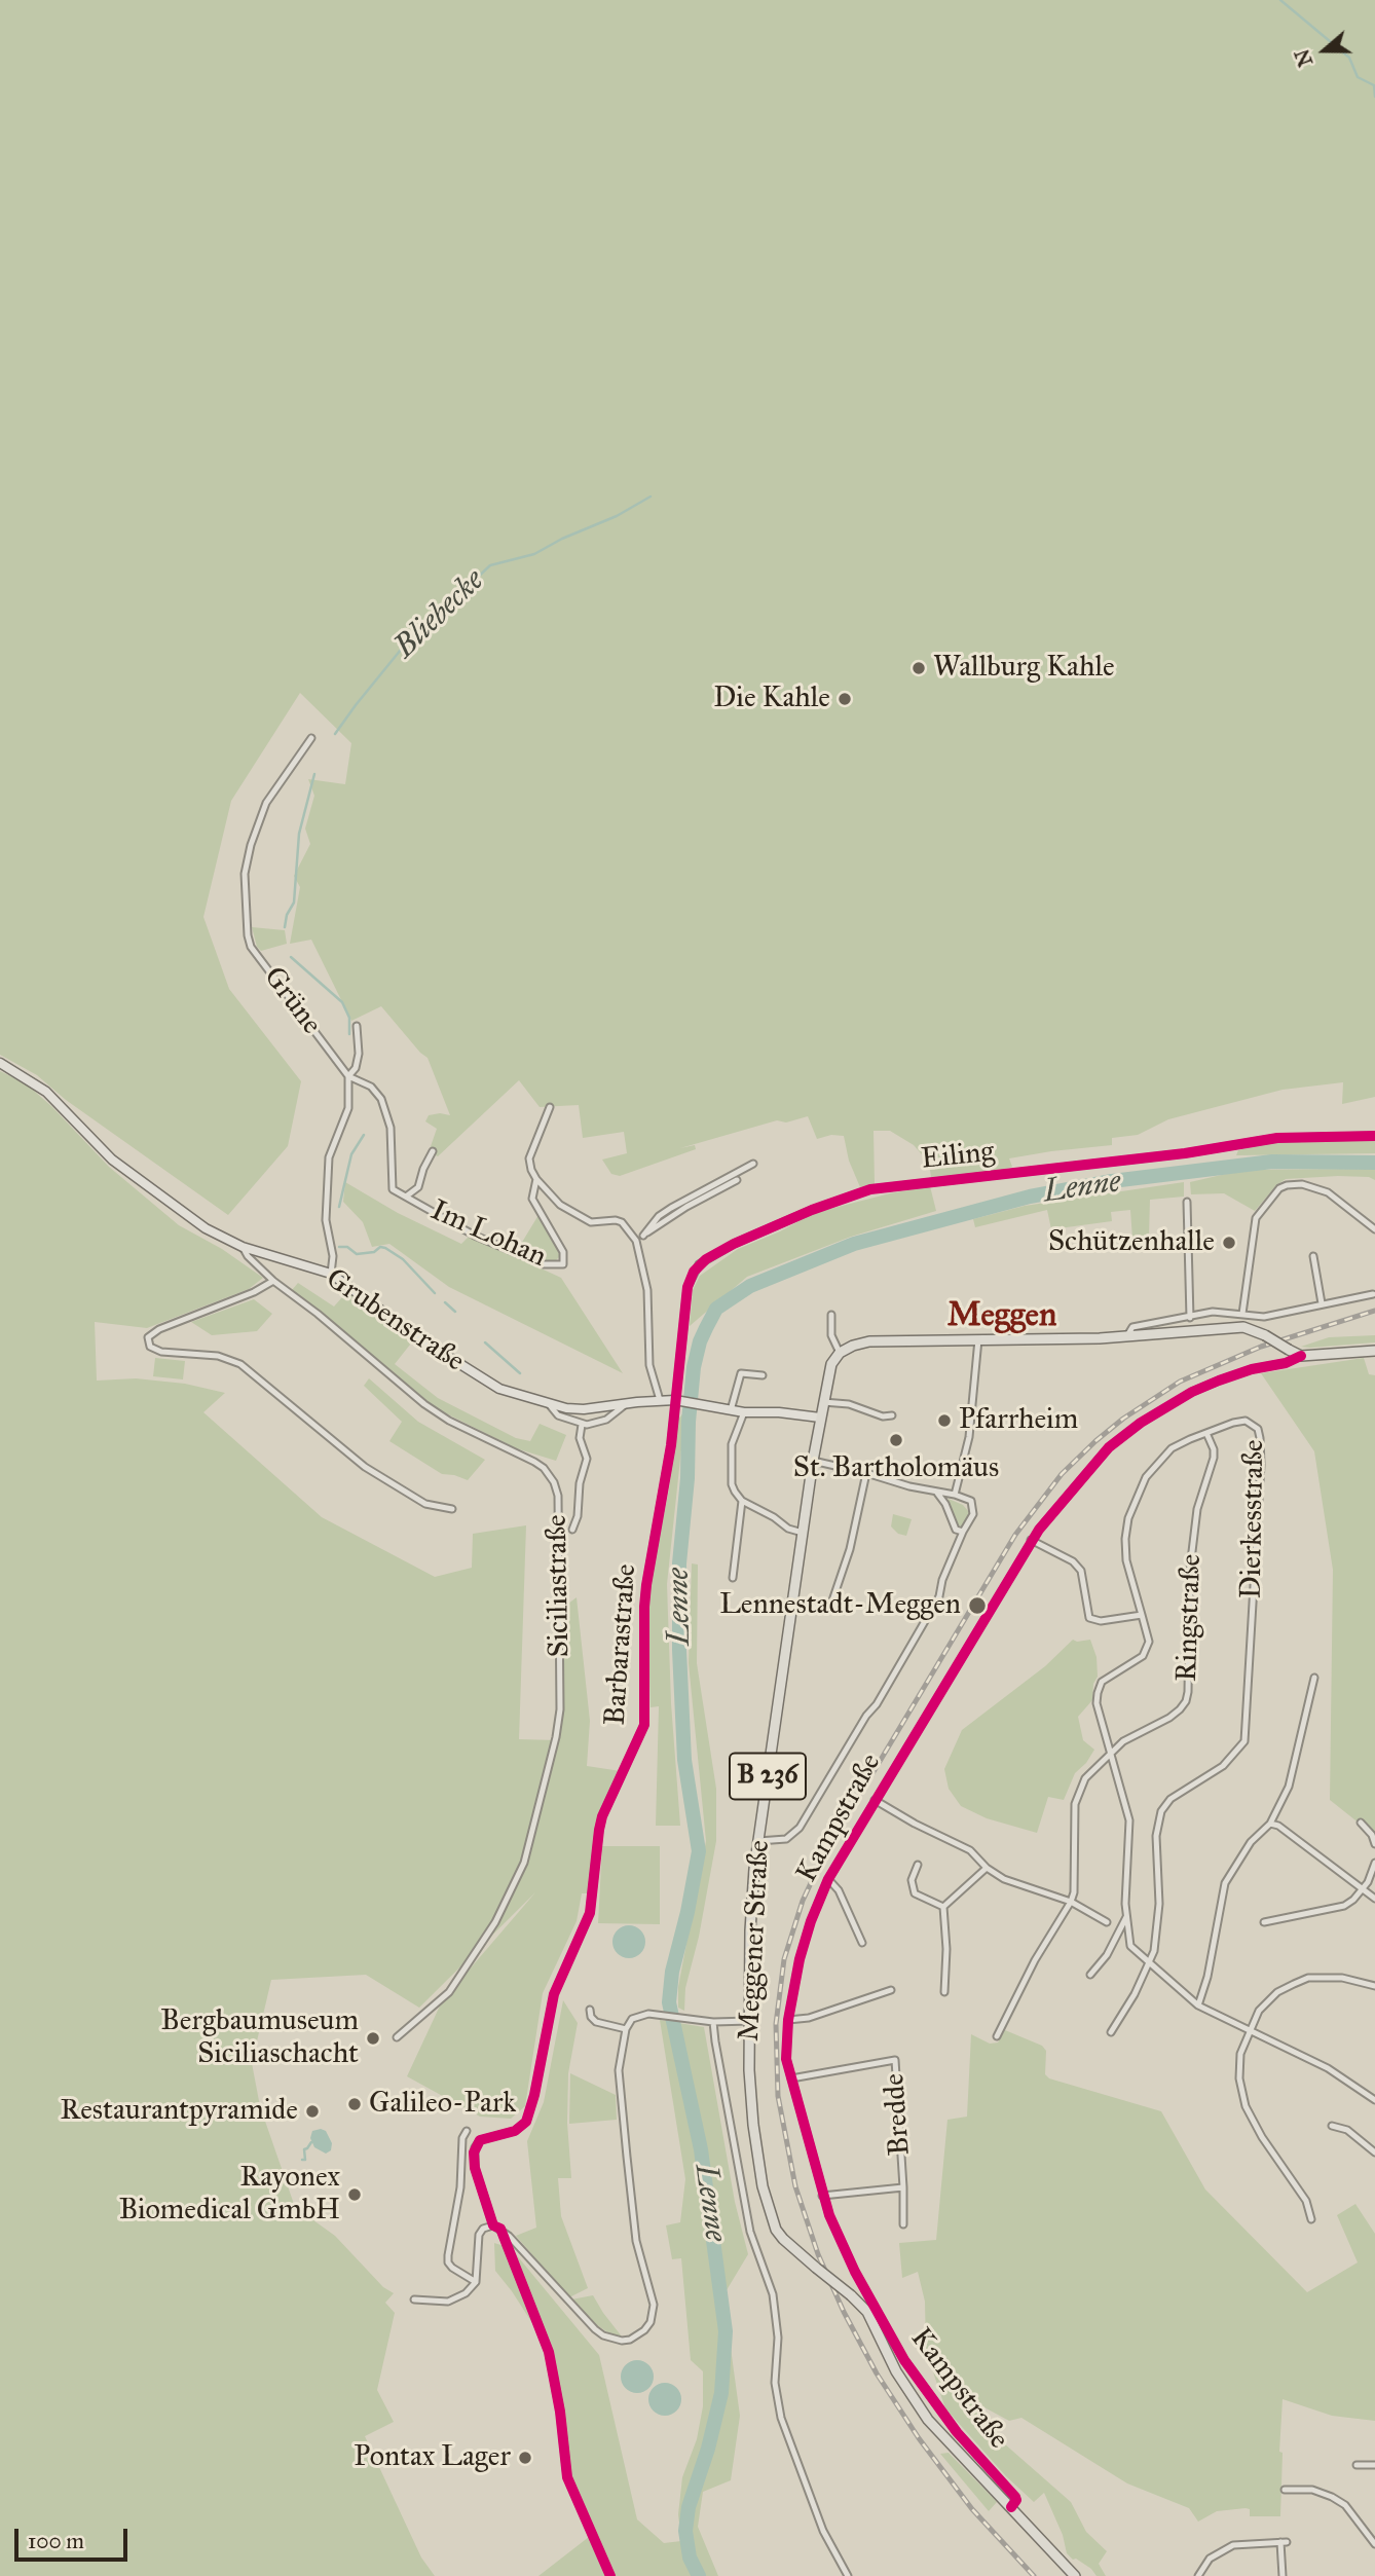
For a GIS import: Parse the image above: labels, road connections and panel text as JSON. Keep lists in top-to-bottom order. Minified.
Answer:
{"streets":{"main road":["Grubenstraße","B 236","Meggener Straße"],"street":["Grüne","Eiling","Im Lohan","Dierkesstraße","Siciliastraße","Ringstraße","Barbarastraße","Kampstraße","Bredde"]},"crossings":[["Grüne","Im Lohan"],["Eiling","Grubenstraße"],["Eiling","Barbarastraße"],["Grubenstraße","Siciliastraße"],["Grubenstraße","Barbarastraße"],["Grubenstraße","Meggener Straße"],["Dierkesstraße","Ringstraße"],["Kampstraße","Meggener Straße"],["Kampstraße","Bredde"]],"districts":["Meggen"],"water":["Bliebecke","Lenne"],"places":["Wallburg Kahle","Die Kahle","Schützenhalle","Pfarrheim","St. Bartholomäus","Lennestadt-Meggen","Bergbaumuseum Siciliaschacht","Galileo-Park","Restaurantpyramide","Rayonex Biomedical GmbH","Pontax Lager"],"scale_bar":"100 m","north":"left"}
